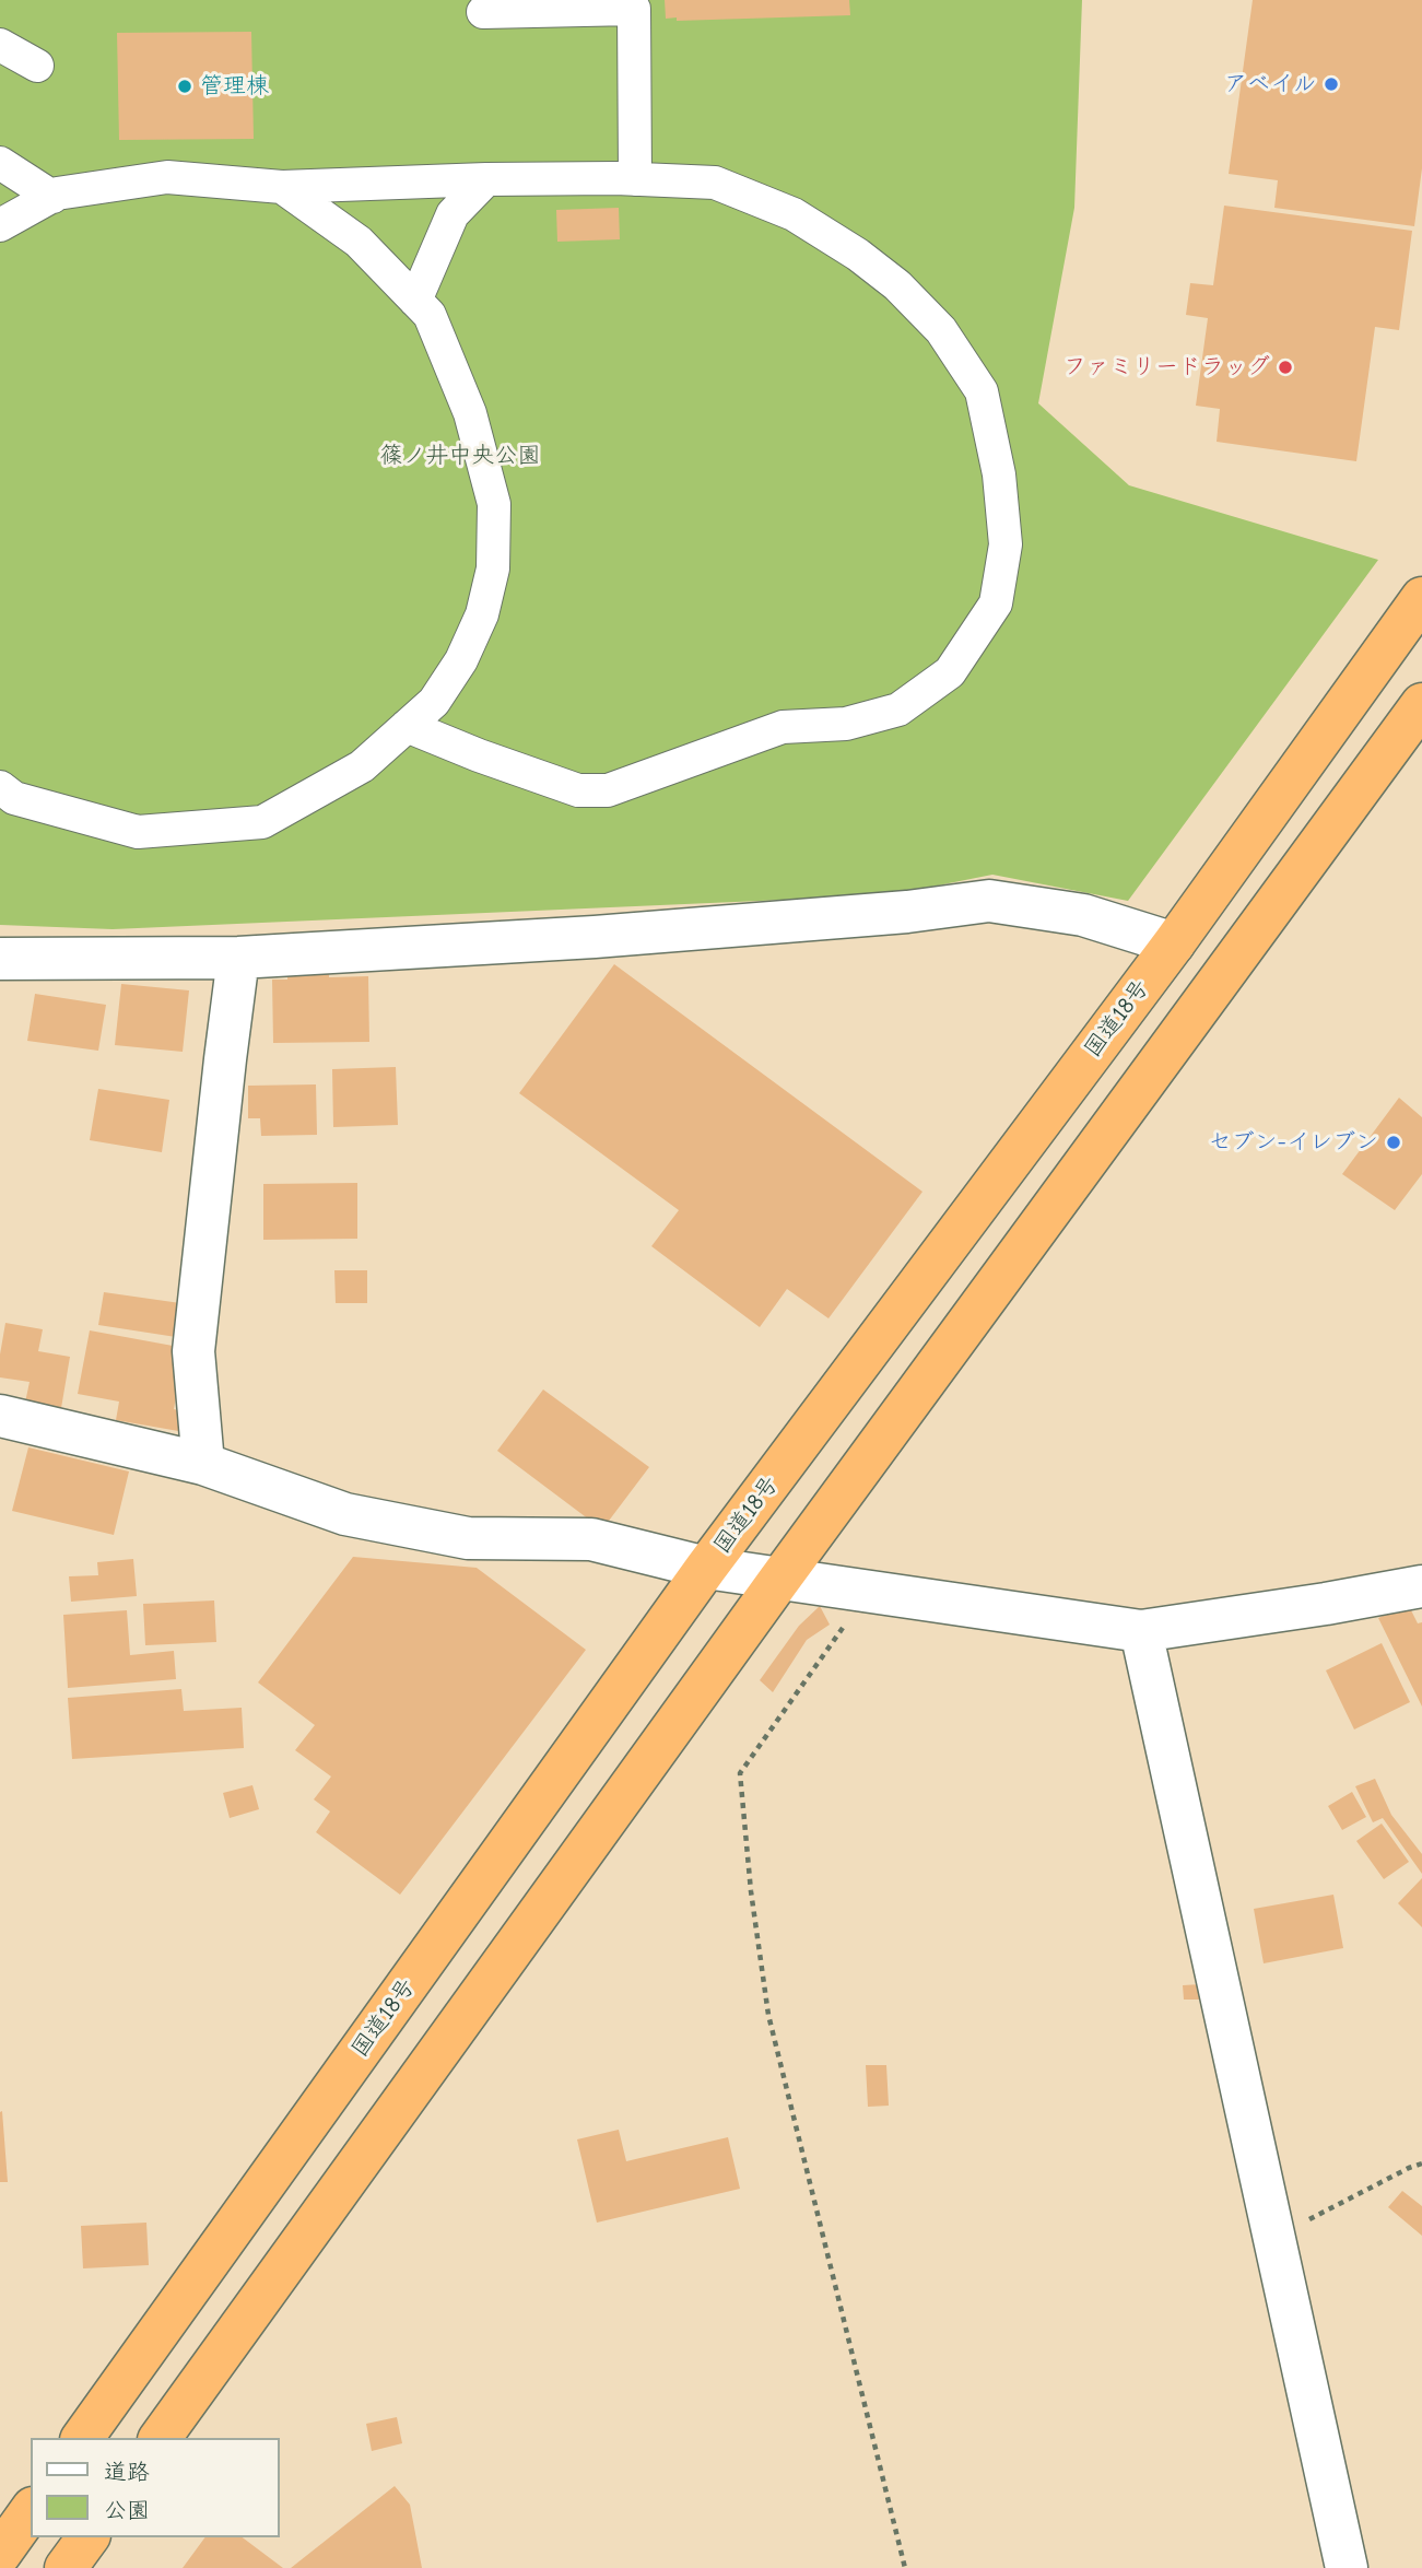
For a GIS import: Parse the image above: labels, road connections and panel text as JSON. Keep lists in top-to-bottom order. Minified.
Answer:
{"streets":{"highway":["国道18号"]},"parks":["篠ノ井中央公園"],"places":["アベイル","管理棟","ファミリードラッグ","セブン-イレブン"],"legend":["道路","公園"]}
